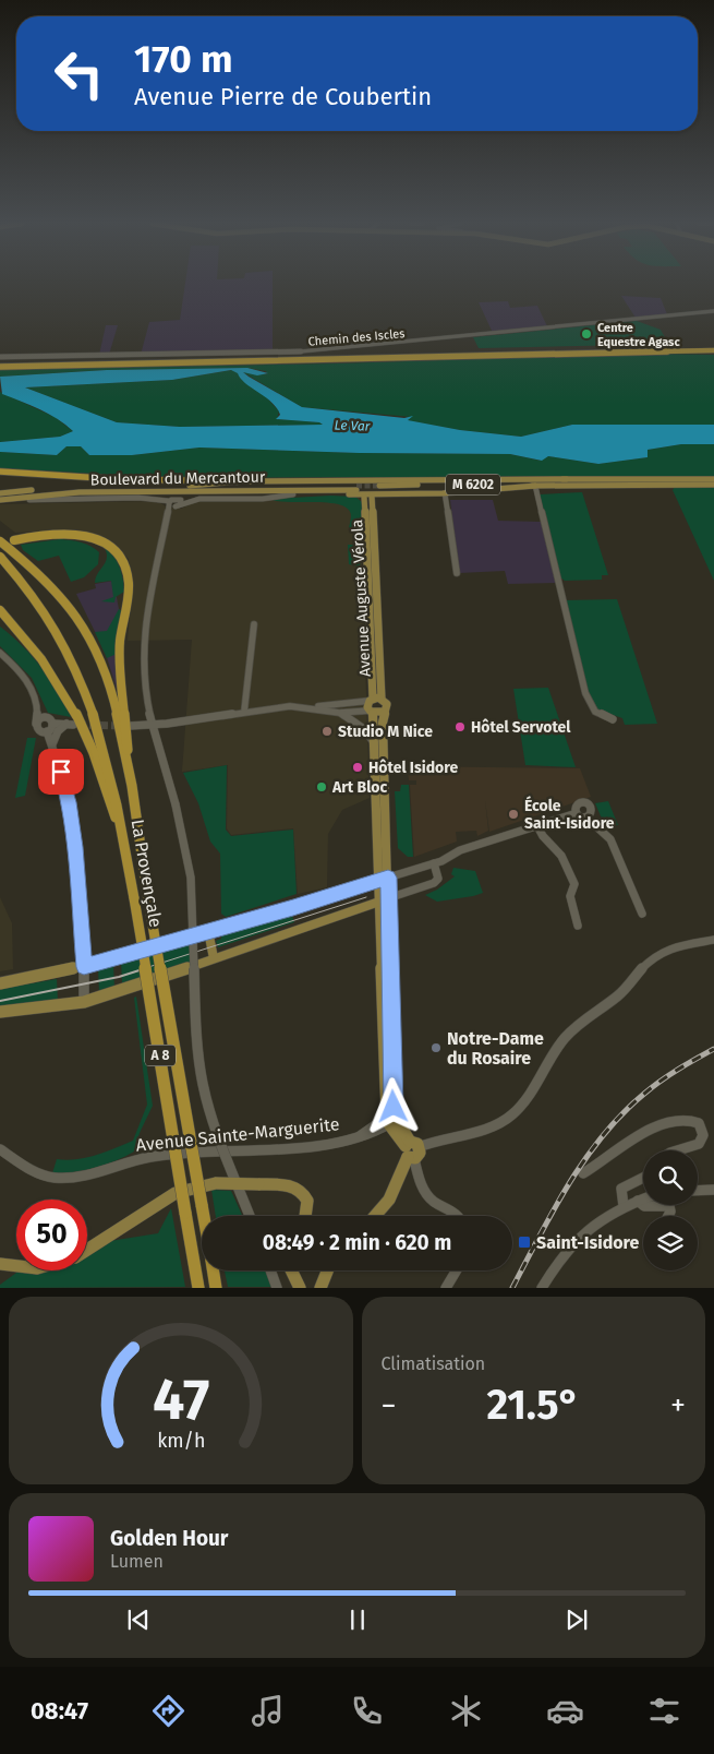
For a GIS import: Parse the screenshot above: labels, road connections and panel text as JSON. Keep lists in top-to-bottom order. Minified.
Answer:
{"streets":{"highway":["La Provençale","A 8"],"main road":["Boulevard du Mercantour","M 6202","Avenue Auguste Vérola"],"street":["Chemin des Iscles","Avenue Sainte-Marguerite"]},"crossings":[["Boulevard du Mercantour","Avenue Auguste Vérola"],["Avenue Auguste Vérola","Avenue Sainte-Marguerite"]],"water":["Le Var"],"places":{"other":["Centre Equestre Agasc","Hôtel Servotel","Studio M Nice","Hôtel Isidore","Art Bloc","École Saint-Isidore","Notre-Dame du Rosaire"],"transit":["Saint-Isidore"]},"page":{"turn":["170 m","Avenue Pierre de Coubertin"],"limit":"50","trip":"08:49 · 2 min · 620 m","tile":"Climatisation","heat":["−","21.5°","+"],"song":["Golden Hour","Lumen"],"tabs":"08:47","gauge":["47","km/h"]}}
